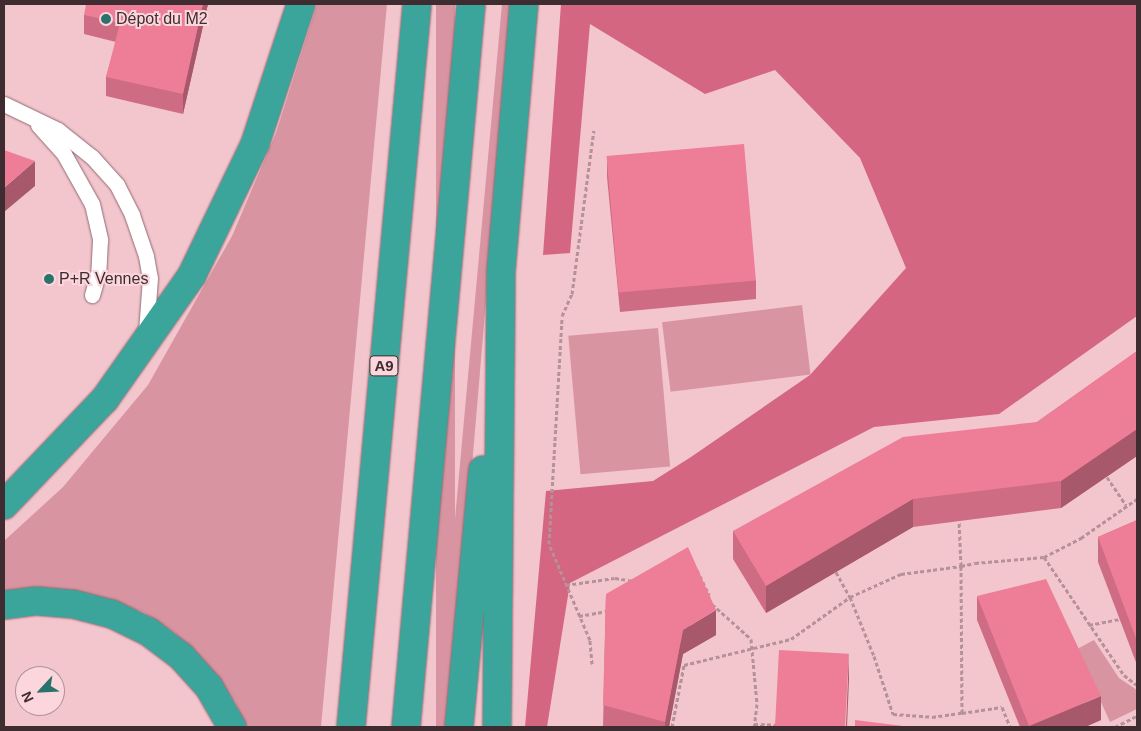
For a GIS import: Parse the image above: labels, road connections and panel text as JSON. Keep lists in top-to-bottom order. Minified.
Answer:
{"streets":{"highway":["A9"]},"places":["Dépot du M2","P+R Vennes"],"north":"bottom left"}
